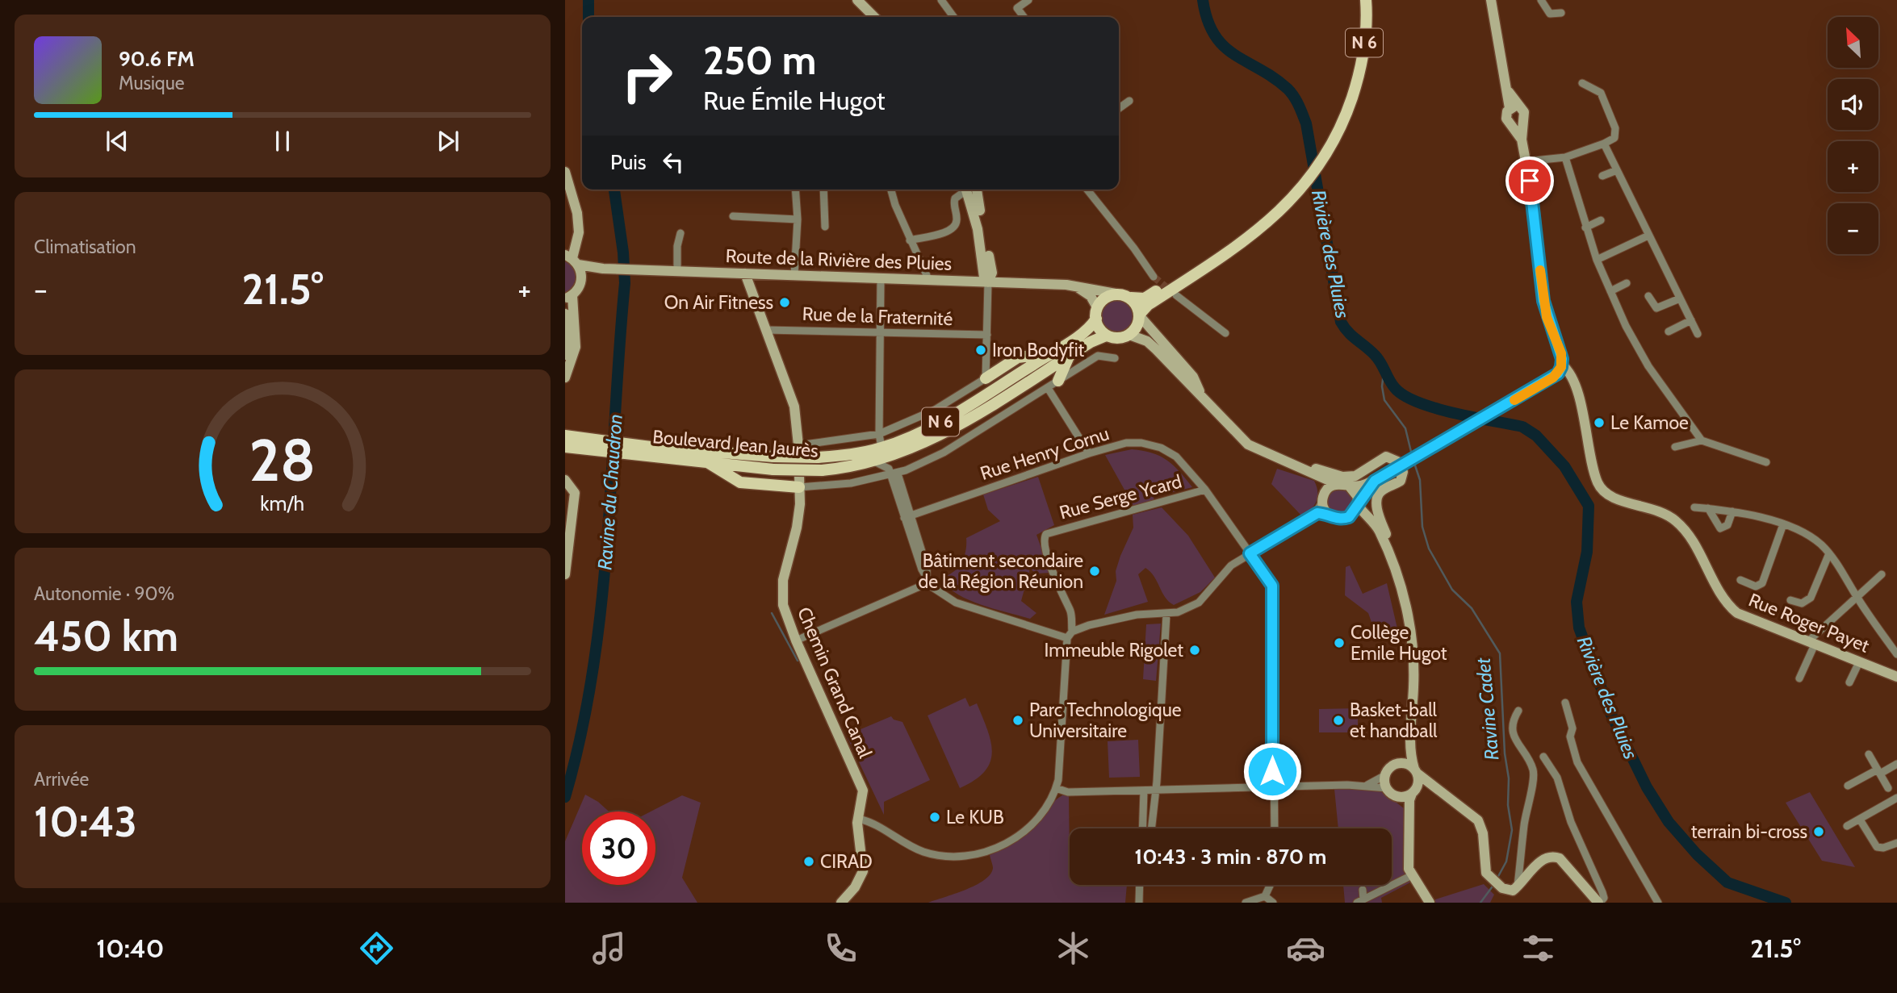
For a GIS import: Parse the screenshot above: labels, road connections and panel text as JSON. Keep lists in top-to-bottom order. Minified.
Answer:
{"streets":{"main road":["N 6","Route de la Rivière des Pluies","Boulevard Jean Jaurès","Rue Roger Payet","Chemin Grand Canal"],"street":["Rue de la Fraternité","Rue Henry Cornu","Rue Serge Ycard"]},"crossings":[["N 6","Boulevard Jean Jaurès"],["Route de la Rivière des Pluies","Chemin Grand Canal"],["Rue de la Fraternité","Chemin Grand Canal"],["Rue Henry Cornu","Rue Serge Ycard"]],"water":["Rivière des Pluies","Ravine du Chaudron","Ravine Cadet"],"places":["On Air Fitness","Iron Bodyfit","Le Kamoe","Bâtiment secondaire de la Région Réunion","Collège Emile Hugot","Immeuble Rigolet","Parc Technologique Universitaire","Basket-ball et handball","Le KUB","terrain bi-cross","CIRAD"],"north":"top left","page":{"map_buttons":["+","−"],"turn":["250 m","Rue Émile Hugot"],"song":["90.6 FM","Musique"],"then":"Puis","tile":["Climatisation",["Autonomie · 90%","450 km"],["Arrivée","10:43"]],"heat":["−","21.5°","+"],"limit":"30","trip":"10:43 · 3 min · 870 m","tabs":["10:40","21.5°"],"gauge":["28","km/h"]}}
